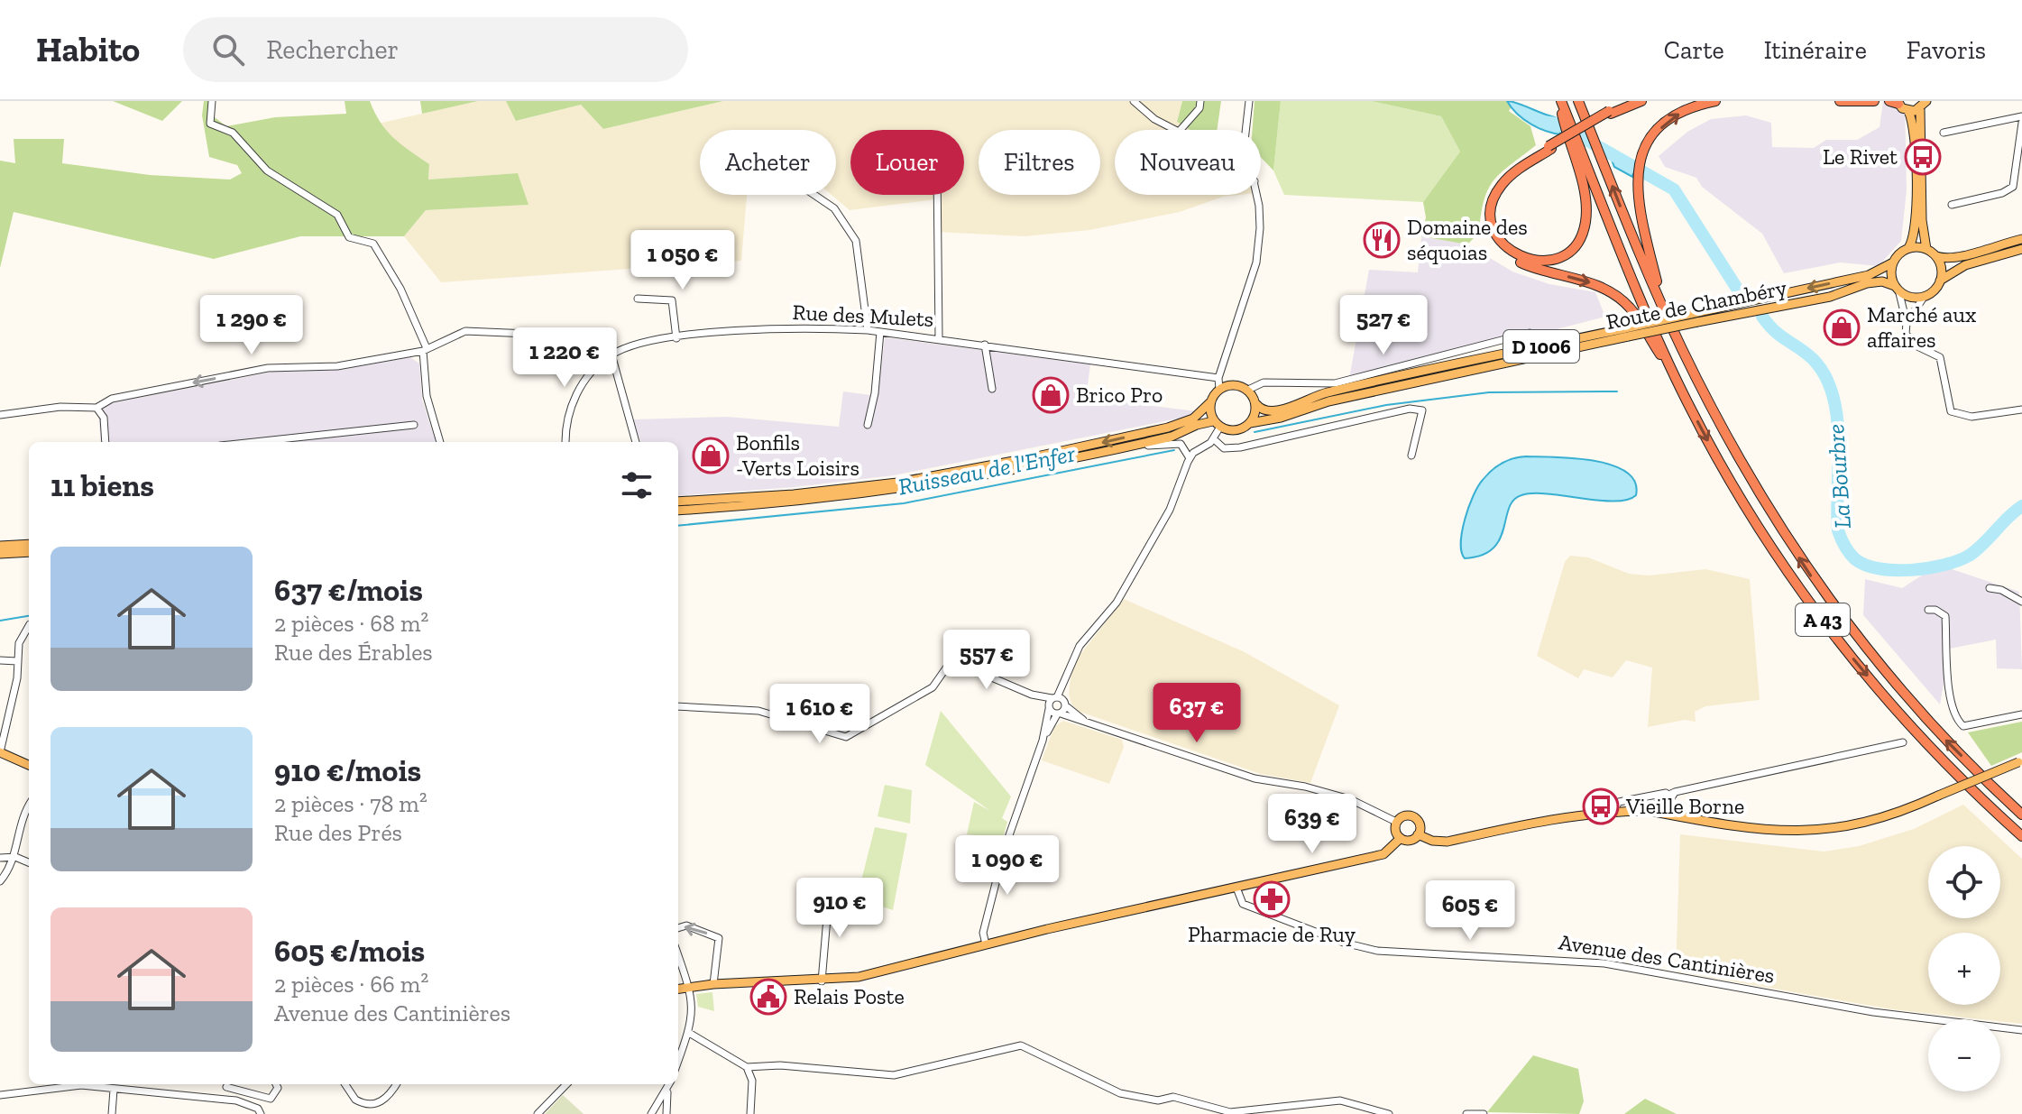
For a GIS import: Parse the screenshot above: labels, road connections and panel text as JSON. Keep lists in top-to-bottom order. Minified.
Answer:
{"streets":{"highway":["A 43"],"main road":["Route de Chambéry","D 1006"],"street":["Rue des Mulets","Avenue des Cantinières"]},"water":["Ruisseau de l'Enfer","La Bourbre"],"places":{"bus stop":["Le Rivet","Vieille Borne"],"restaurant":["Domaine des séquoias"],"shop":["Marché aux affaires","Brico Pro","Bonfils -Verts Loisirs"],"pharmacy":["Pharmacie de Ruy"],"public building":["Relais Poste"]},"page":{"header":"Habito","search":"Rechercher","nav":["Carte","Itinéraire","Favoris"],"chip":["Acheter","Louer","Filtres","Nouveau"],"price":["1 050 €","1 290 €","527 €","1 220 €","557 €","637 €","1 610 €","639 €","1 090 €","910 €","605 €"],"heading":"11 biens","list":[{"name":"637 €/mois","note":"2 pièces · 68 m² · Rue des Érables"},{"name":"910 €/mois","note":"2 pièces · 78 m² · Rue des Prés"},{"name":"605 €/mois","note":"2 pièces · 66 m² · Avenue des Cantinières"}],"map_buttons":["+","−"]}}
